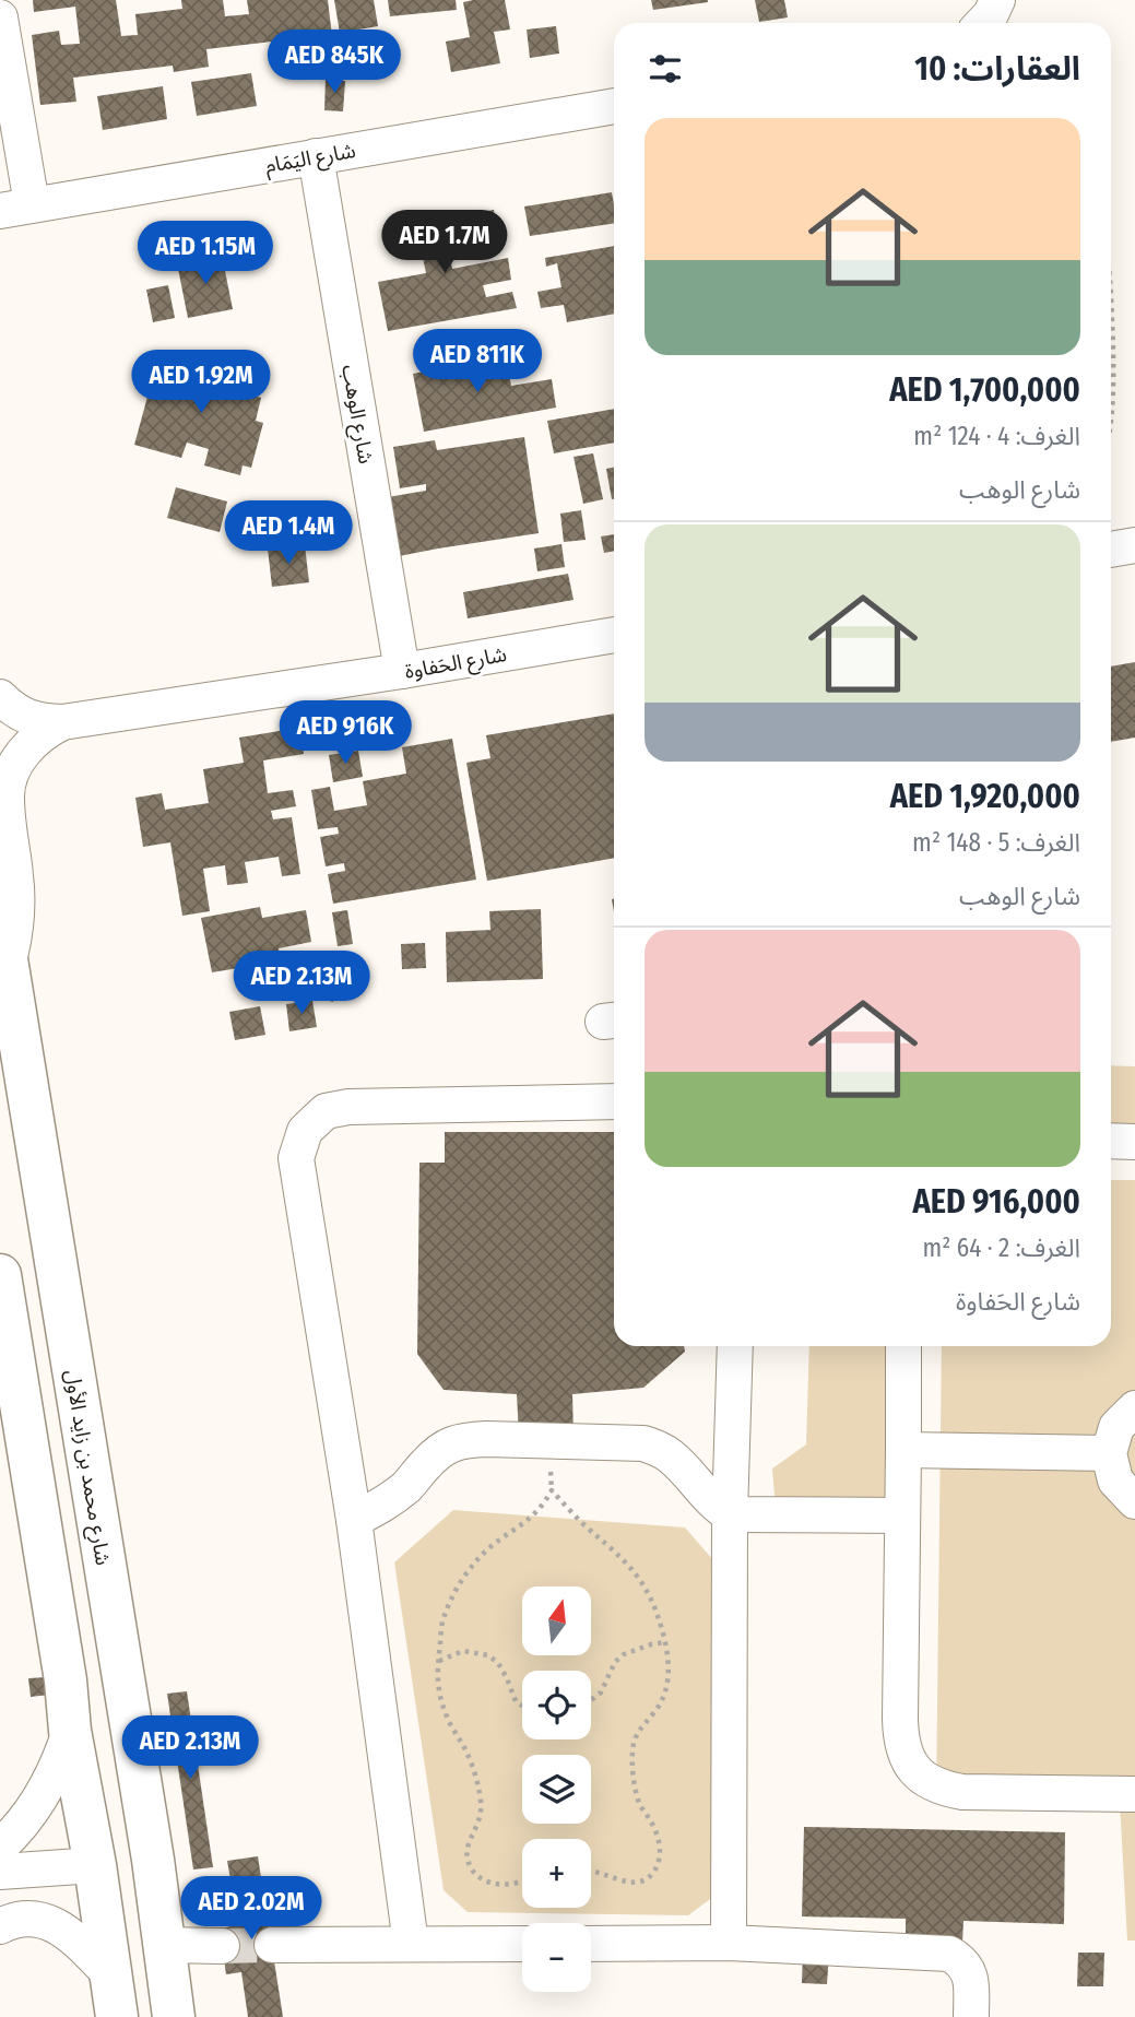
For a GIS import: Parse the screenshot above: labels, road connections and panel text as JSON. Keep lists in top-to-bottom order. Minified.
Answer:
{"streets":{"main road":["شارع محمد بن زايد الأول"],"street":["شارع اليَمَام","شارع الوهب","شارع الحَفاوة"]},"crossings":[["شارع اليَمَام","شارع الوهب"],["شارع الوهب","شارع الحَفاوة"],["شارع الحَفاوة","شارع محمد بن زايد الأول"]],"north":"top","page":{"heading":"العقارات: 10","price":["AED 845K","AED 1.7M","AED 1.15M","AED 811K","AED 1.92M","AED 1.4M","AED 916K","AED 2.13M","AED 2.13M","AED 2.02M"],"list":[{"name":"AED 1,700,000","note":"الغرف: 4 · 124 m² · شارع الوهب"},{"name":"AED 1,920,000","note":"الغرف: 5 · 148 m² · شارع الوهب"},{"name":"AED 916,000","note":"الغرف: 2 · 64 m² · شارع الحَفاوة"}],"map_buttons":["+","−"]}}
